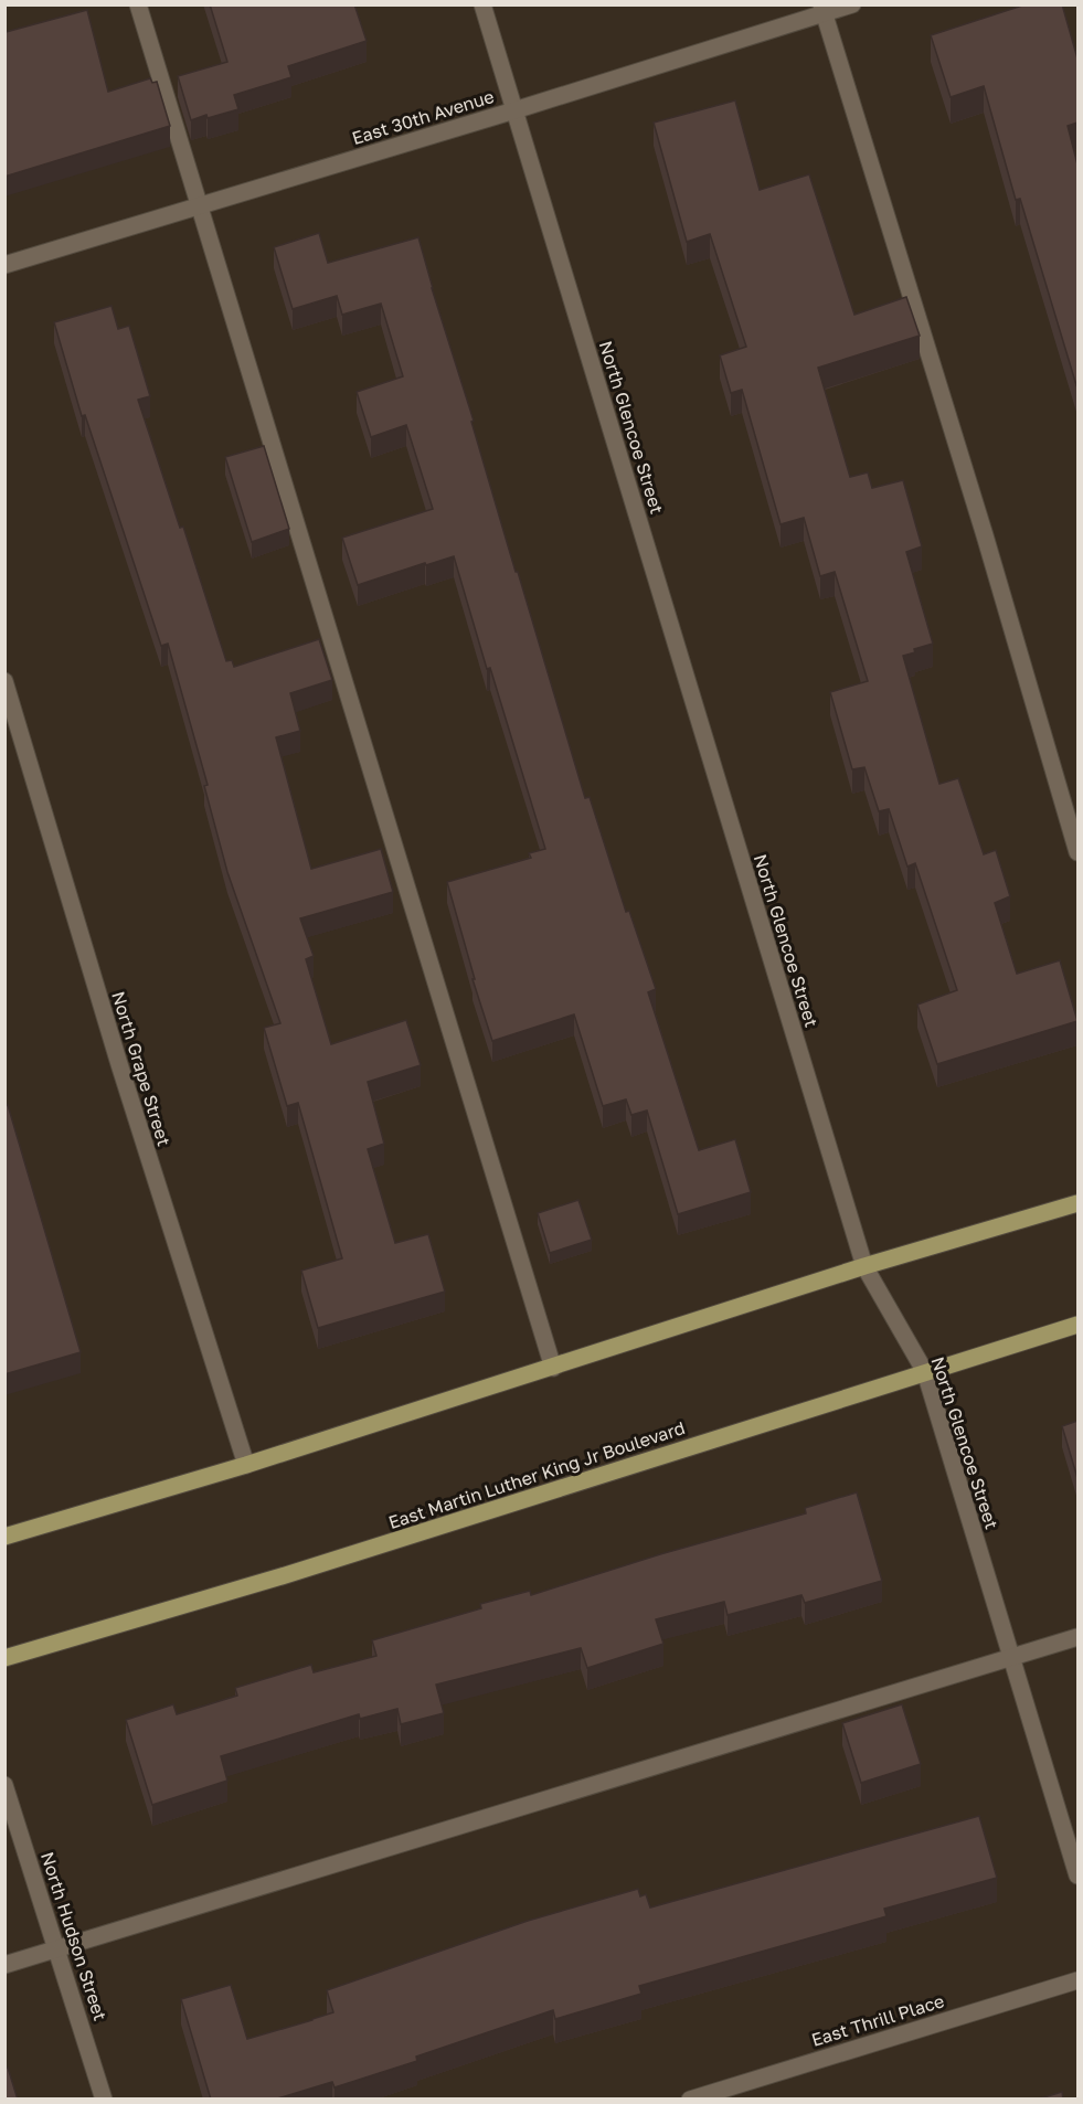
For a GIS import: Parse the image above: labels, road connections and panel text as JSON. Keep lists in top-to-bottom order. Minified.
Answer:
{"streets":{"main road":["East Martin Luther King Jr Boulevard"],"street":["East 30th Avenue","North Glencoe Street","North Grape Street","North Hudson Street","East Thrill Place"]},"crossings":[["East 30th Avenue","North Glencoe Street"],["North Glencoe Street","East Martin Luther King Jr Boulevard"]]}
